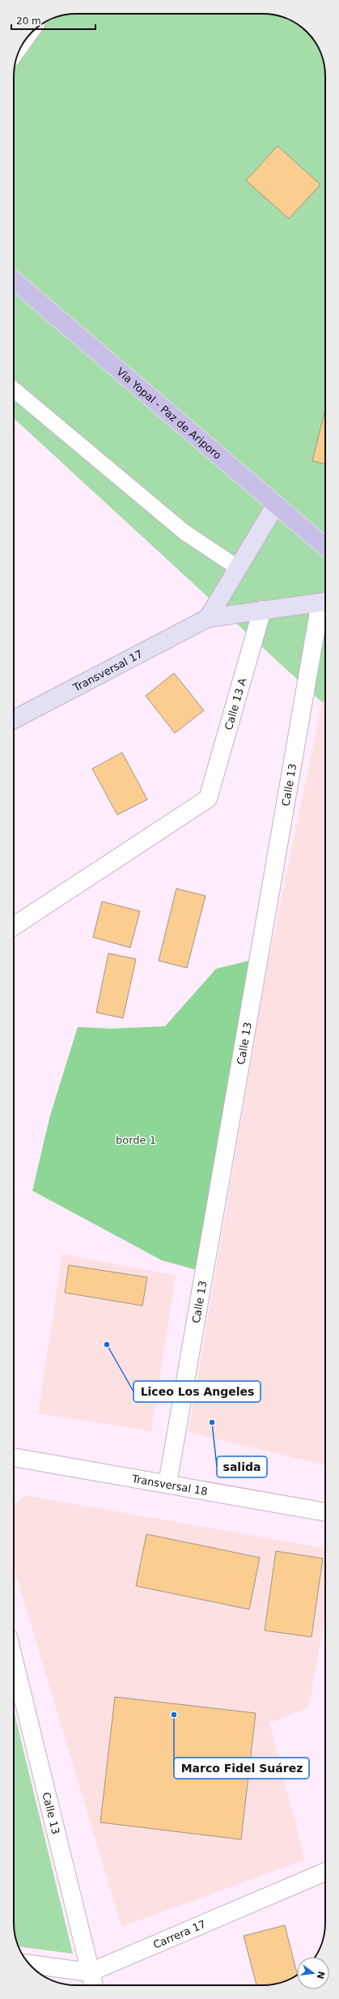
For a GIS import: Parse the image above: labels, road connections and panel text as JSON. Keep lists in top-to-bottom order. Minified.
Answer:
{"streets":{"main road":["Via Yopal - Paz de Ariporo"],"street":["Transversal 17","Calle 13 A","Calle 13","Transversal 18","Carrera 17"]},"crossings":[["Calle 13","Transversal 18"],["Calle 13","Carrera 17"]],"parks":["borde 1"],"places":["Liceo Los Angeles","salida","Marco Fidel Suárez"],"scale_bar":"20 m","north":"right"}
